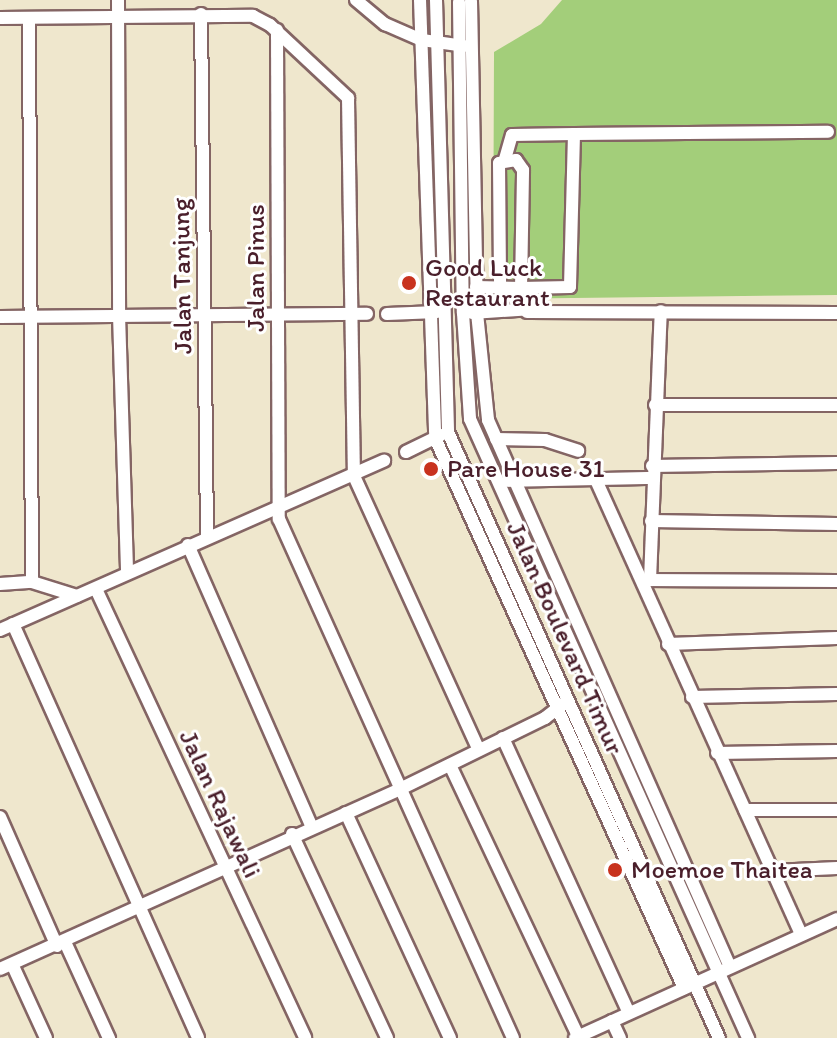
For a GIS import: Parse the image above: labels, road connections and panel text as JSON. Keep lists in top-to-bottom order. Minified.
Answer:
{"streets":{"street":["Jalan Pinus","Jalan Tanjung","Jalan Boulevard Timur","Jalan Rajawali"]},"places":["Good Luck Restaurant","Pare House 31","Moemoe Thaitea"]}
